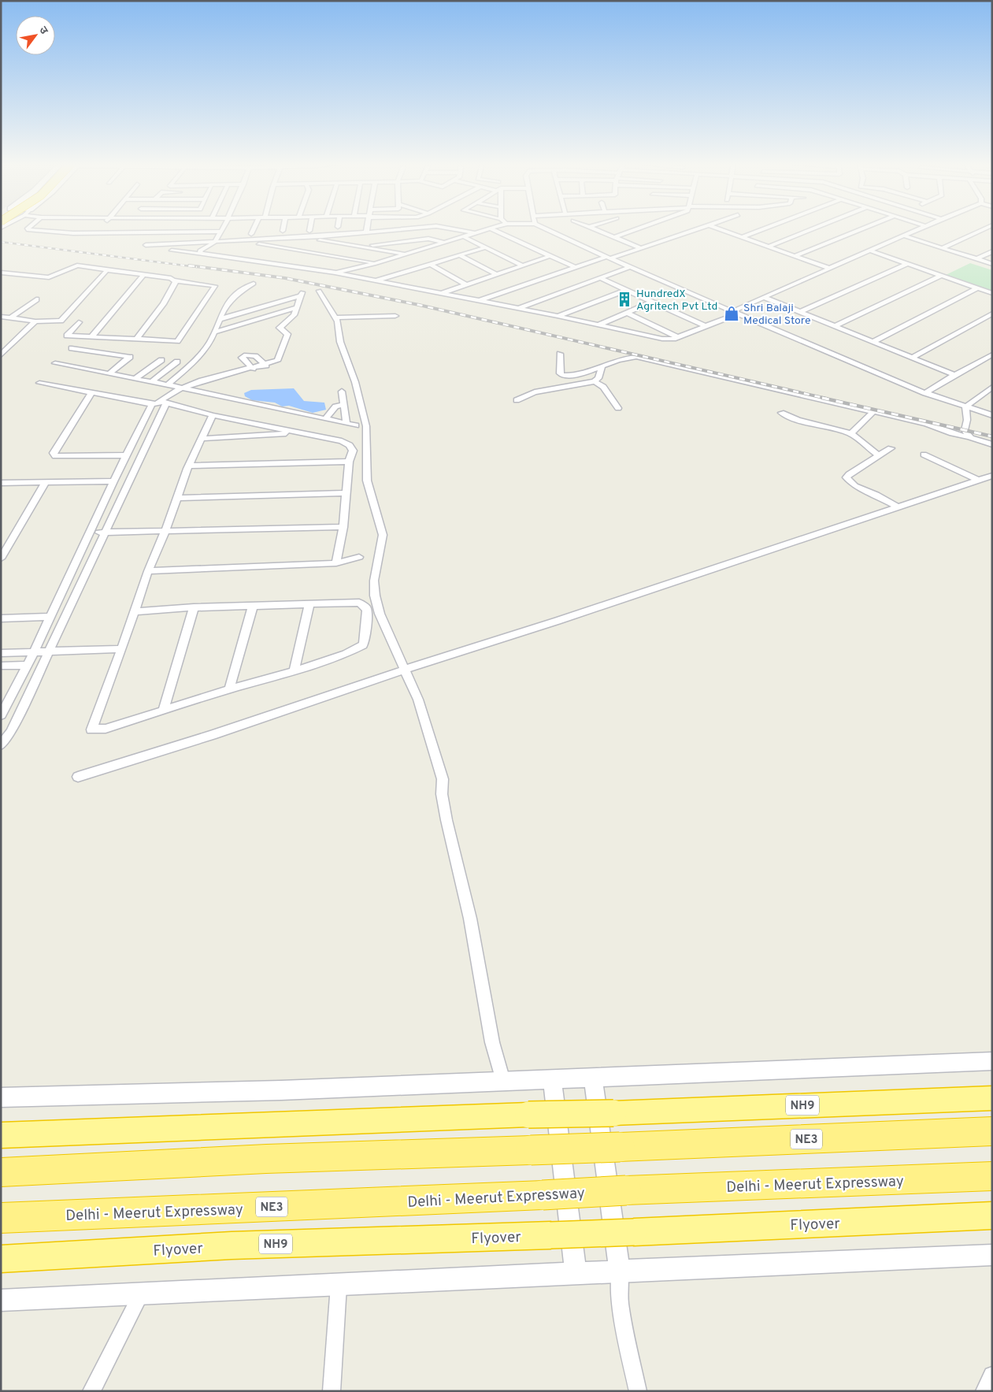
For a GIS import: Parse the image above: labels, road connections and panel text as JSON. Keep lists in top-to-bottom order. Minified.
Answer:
{"streets":{"highway":["NH9","NE3","Delhi - Meerut Expressway","Flyover"]},"places":{"building":["HundredX Agritech Pvt Ltd"],"shop":["Shri Balaji Medical Store"]},"north":"top right"}
